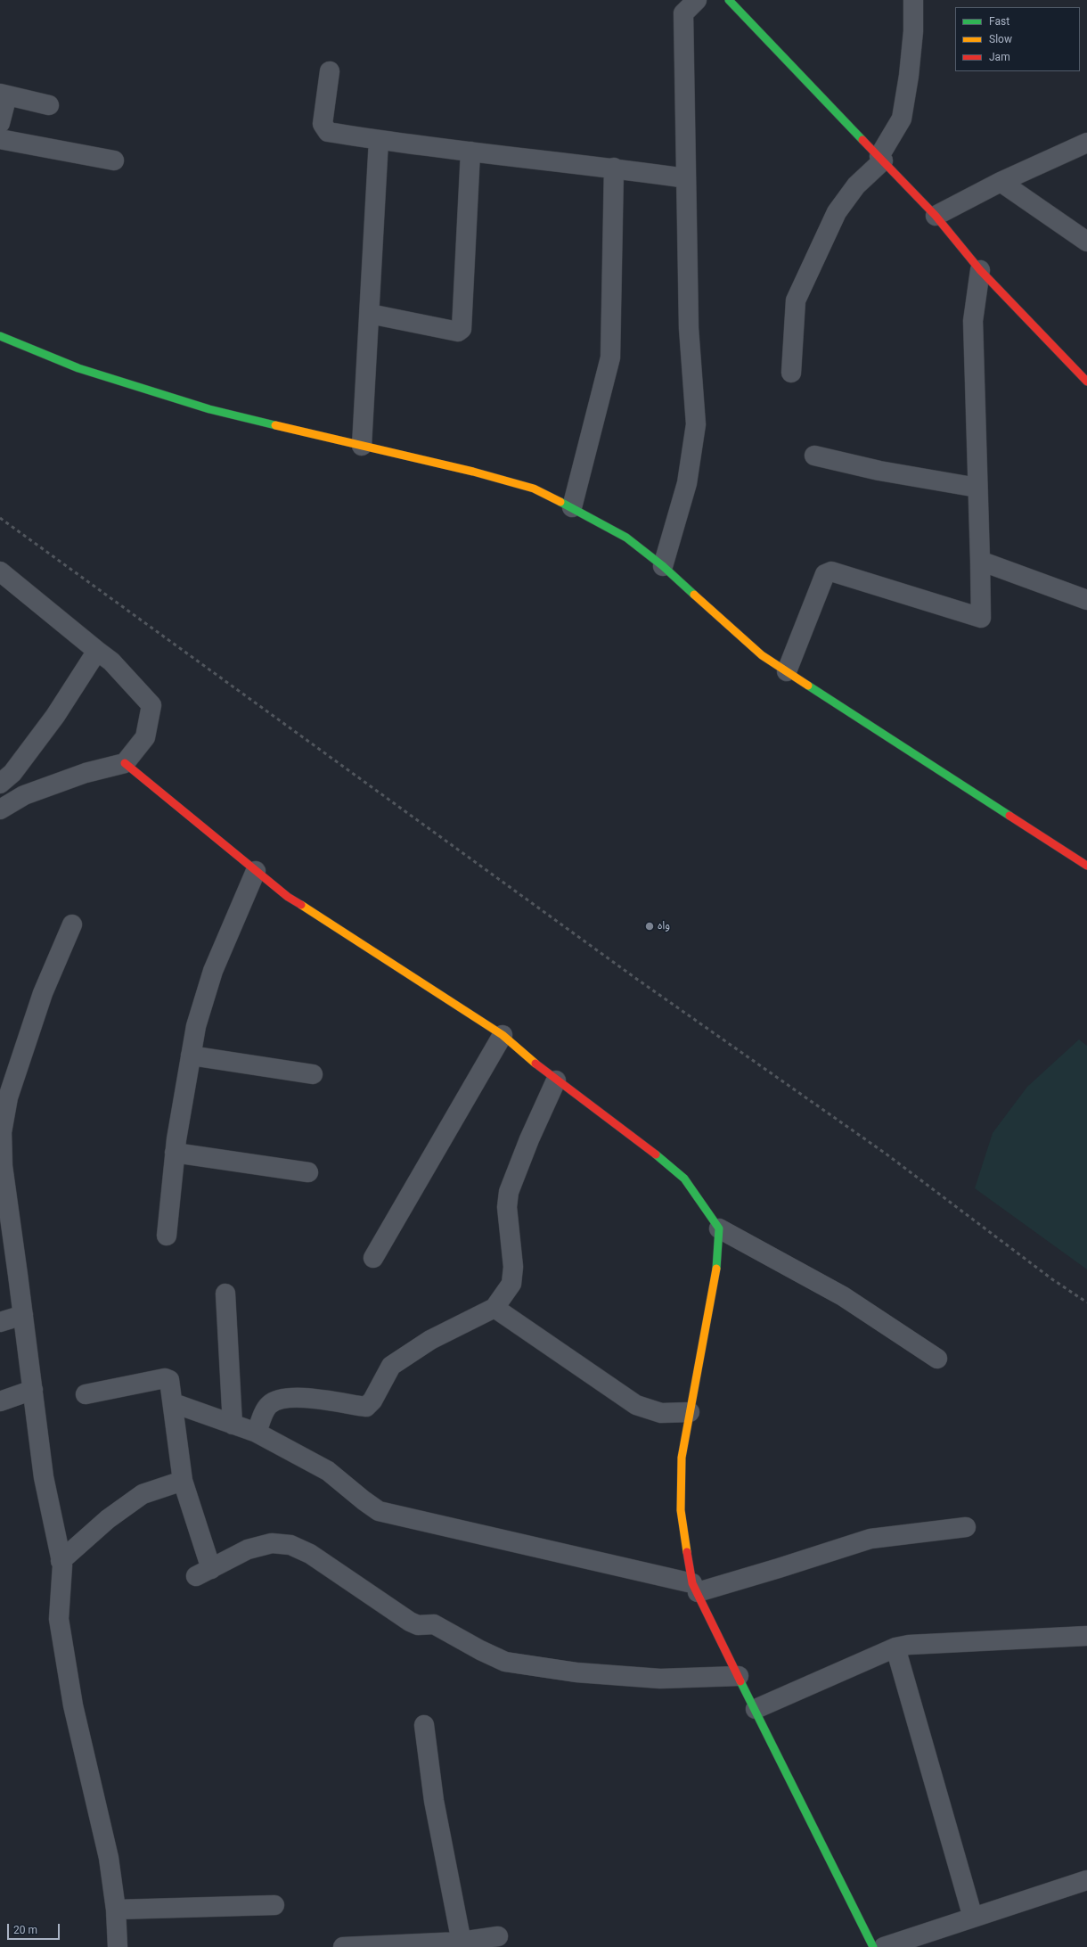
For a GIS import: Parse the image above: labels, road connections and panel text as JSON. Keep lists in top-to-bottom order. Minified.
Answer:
{"places":["واہ"],"legend":["Fast","Slow","Jam"],"scale_bar":"20 m"}
